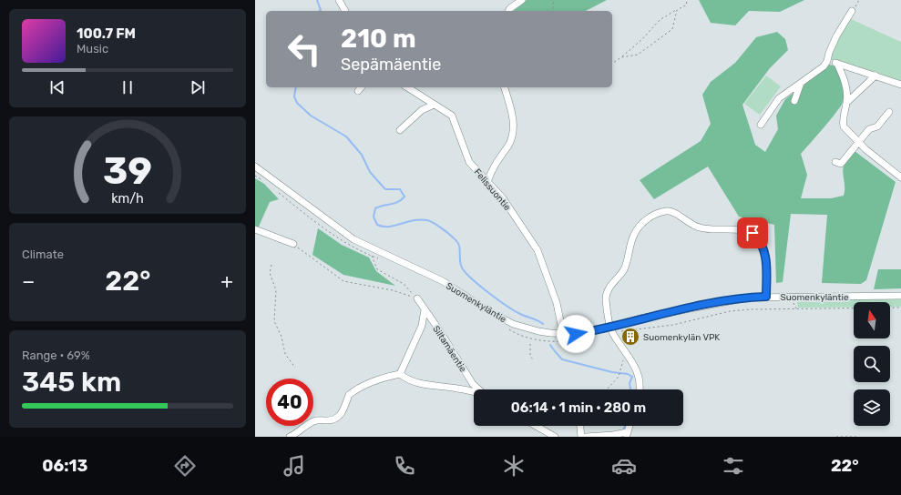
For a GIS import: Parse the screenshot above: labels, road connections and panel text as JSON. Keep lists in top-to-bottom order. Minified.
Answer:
{"streets":{"street":["Felissuontie","Suomenkyläntie","Siltamäentie"]},"crossings":[["Felissuontie","Suomenkyläntie"]],"places":{"building":["Suomenkylän VPK"]},"north":"top","page":{"turn":["210 m","Sepämäentie"],"song":["100.7 FM","Music"],"tile":["Climate",["Range · 69%","345 km"]],"heat":["−","22°","+"],"limit":"40","trip":"06:14 · 1 min · 280 m","tabs":["06:13","22°"],"gauge":["39","km/h"]}}
